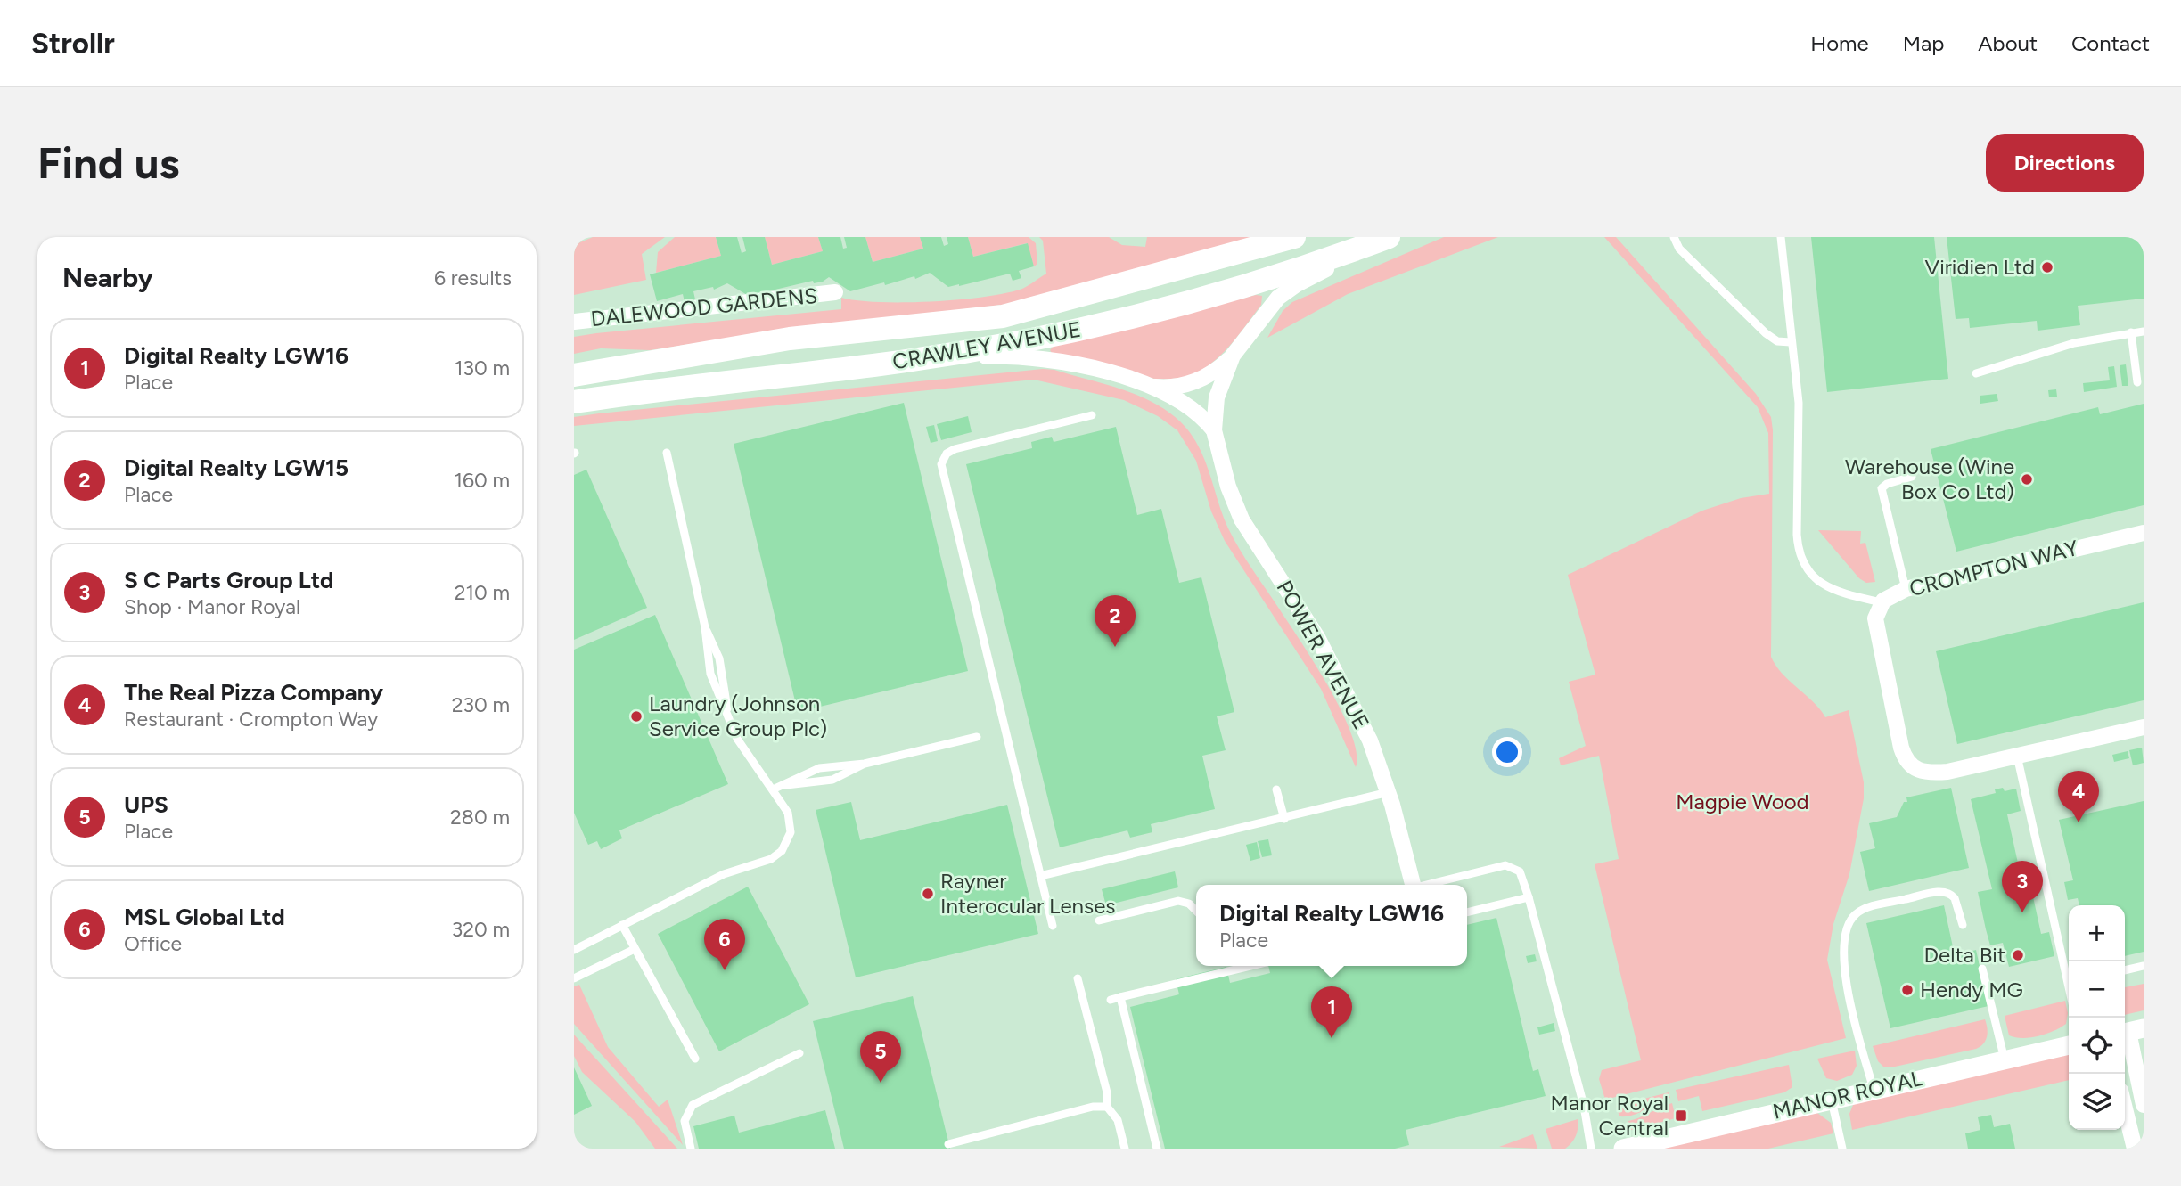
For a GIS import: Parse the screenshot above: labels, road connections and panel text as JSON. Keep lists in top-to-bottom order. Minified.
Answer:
{"streets":{"main road":["CRAWLEY AVENUE"],"street":["DALEWOOD GARDENS","CROMPTON WAY","POWER AVENUE","MANOR ROYAL"]},"parks":["Magpie Wood"],"places":{"other":["Viridien Ltd","Warehouse (Wine Box Co Ltd)","Laundry (Johnson Service Group Plc)","Rayner Interocular Lenses","Delta Bit","Hendy MG"],"transit":["Manor Royal Central"]},"page":{"header":"Strollr","nav":["Home","Map","About","Contact"],"buttons":"Directions","title":"Find us","heading":["Nearby","6 results"],"list":[{"mark":"1","name":"Digital Realty LGW16","note":"Place","value":"130 m"},{"mark":"2","name":"Digital Realty LGW15","note":"Place","value":"160 m"},{"mark":"3","name":"S C Parts Group Ltd","note":"Shop · Manor Royal","value":"210 m"},{"mark":"4","name":"The Real Pizza Company","note":"Restaurant · Crompton Way","value":"230 m"},{"mark":"5","name":"UPS","note":"Place","value":"280 m"},{"mark":"6","name":"MSL Global Ltd","note":"Office","value":"320 m"}],"pins":["2","4","3","6","1","5"],"popup":["Digital Realty LGW16","Place"],"map_buttons":["+","−"]}}
